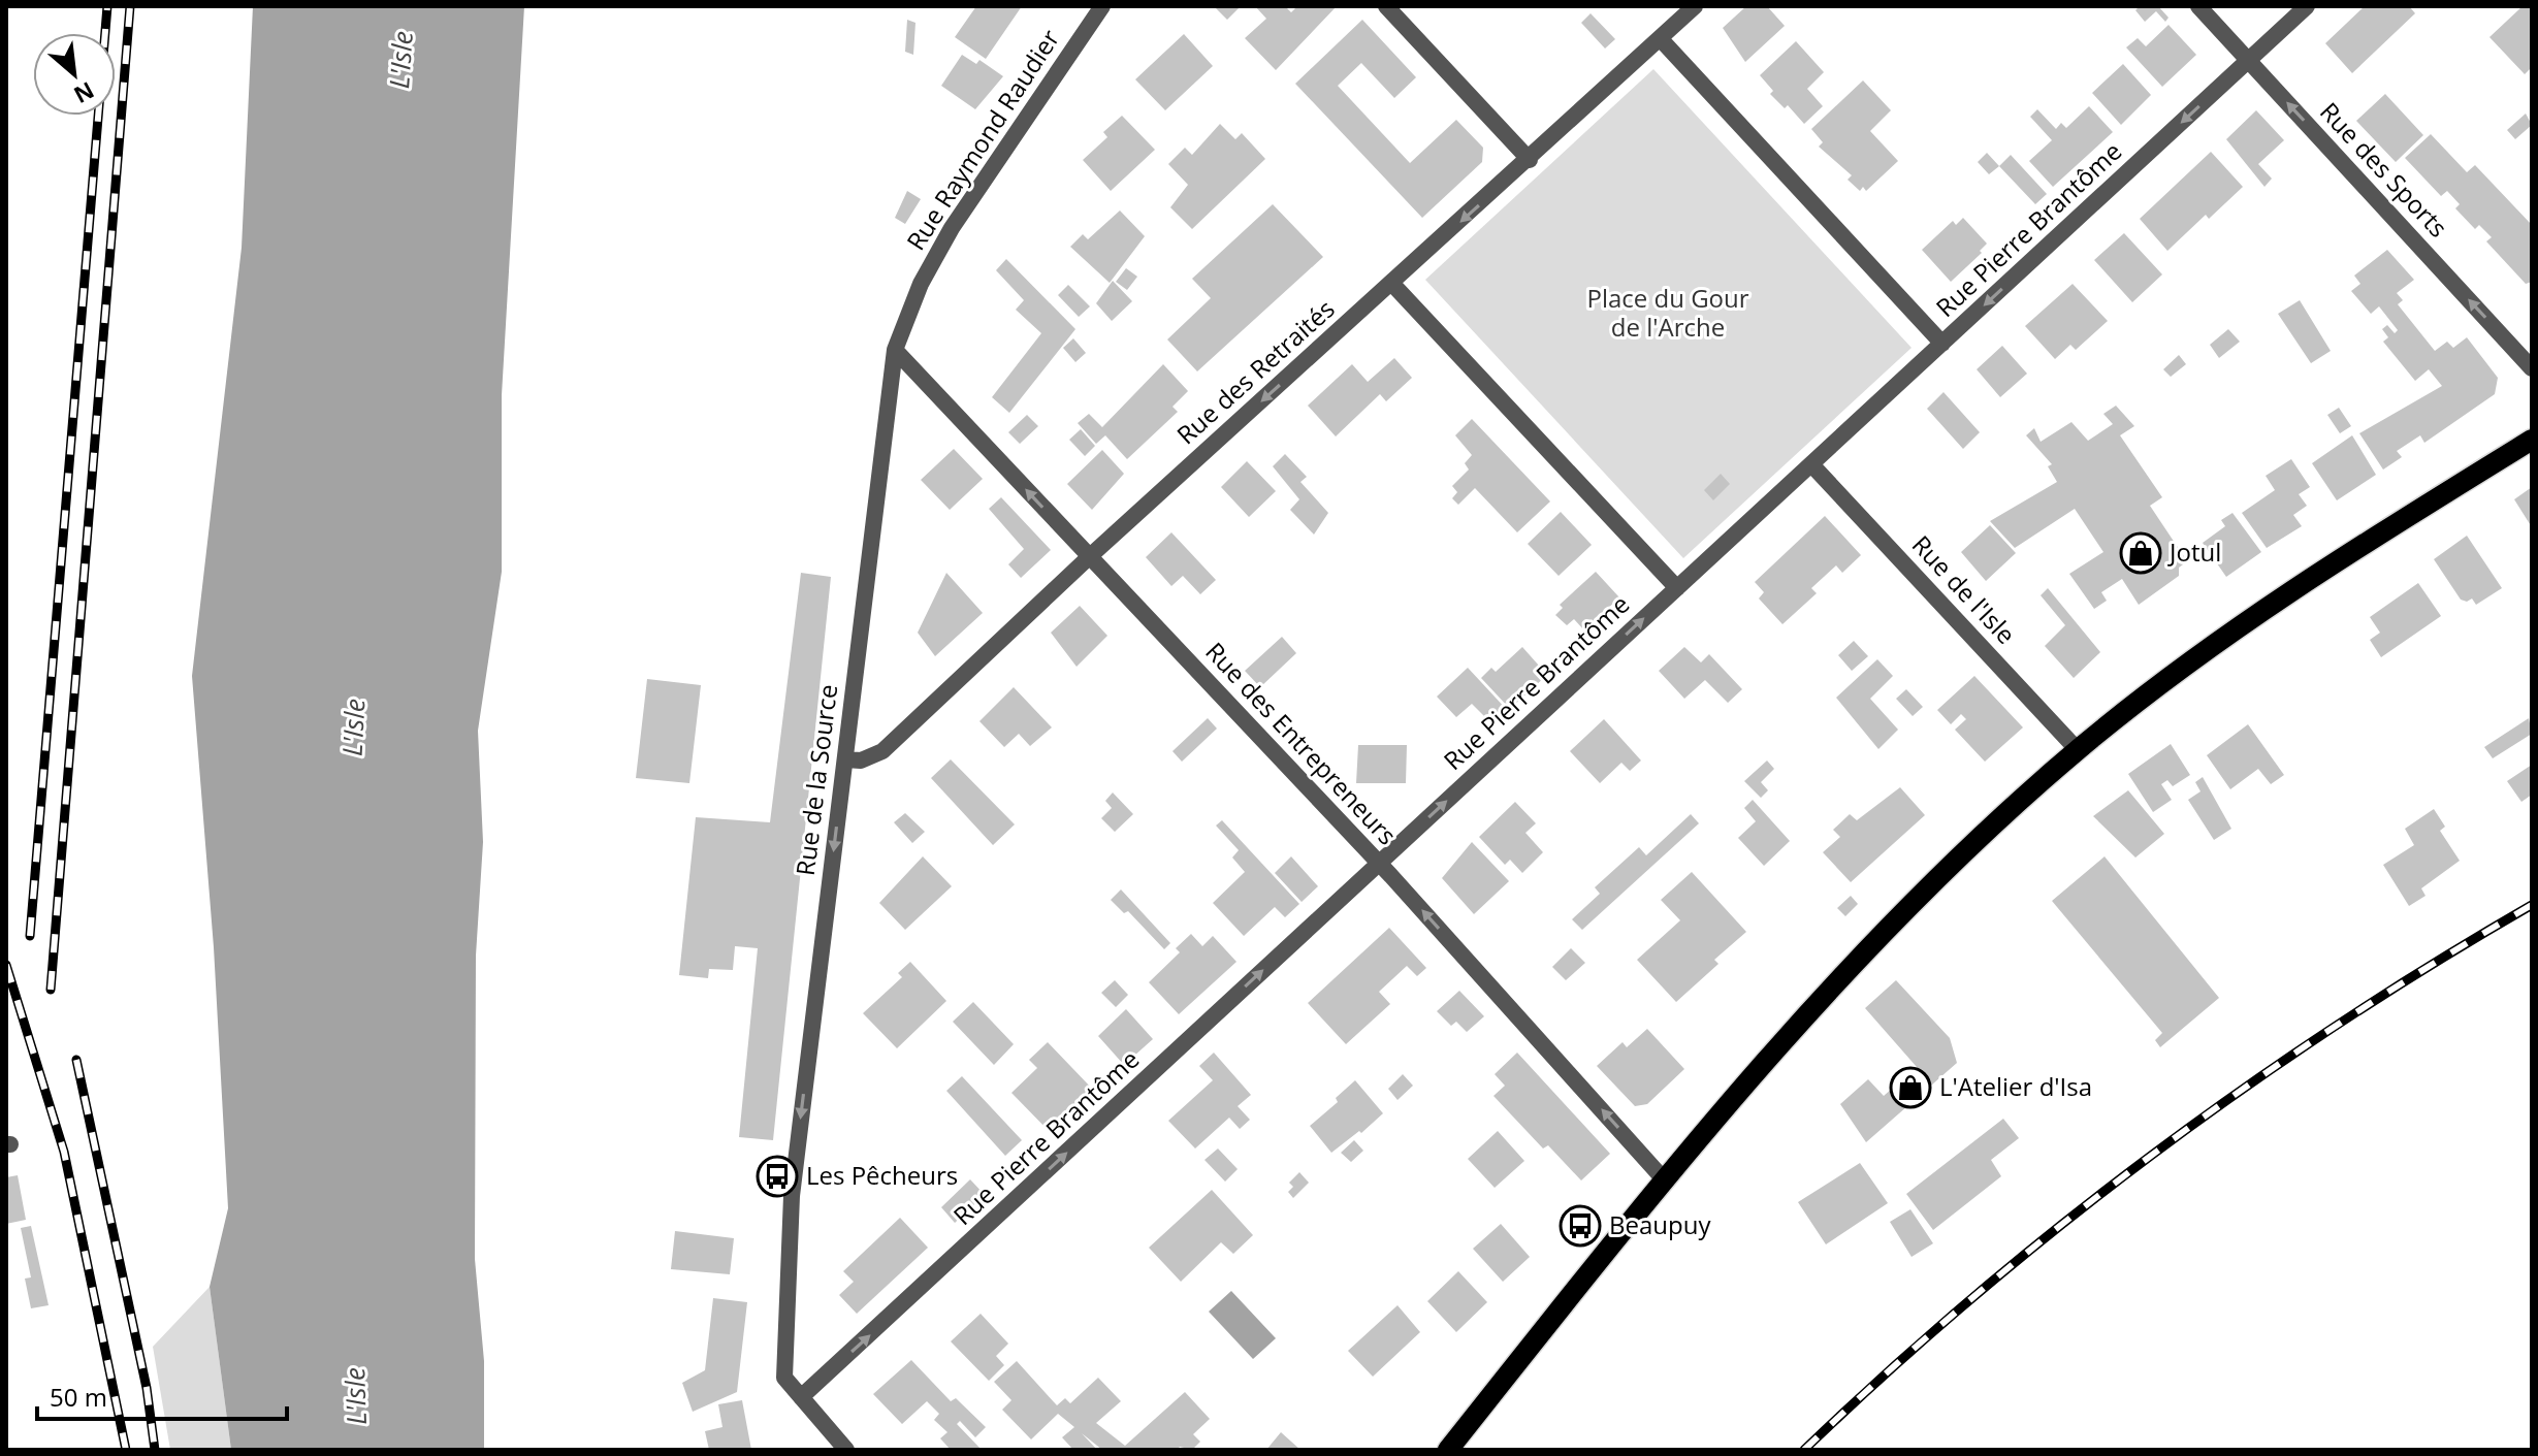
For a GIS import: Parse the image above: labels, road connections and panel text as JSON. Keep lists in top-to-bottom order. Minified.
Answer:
{"streets":{"street":["Rue Raymond Raudier","Rue des Sports","Rue Pierre Brantôme","Rue des Retraités","Rue de l'Isle","Rue des Entrepreneurs","Rue de la Source"]},"crossings":[["Rue Raymond Raudier","Rue des Entrepreneurs"],["Rue Raymond Raudier","Rue de la Source"],["Rue des Sports","Rue Pierre Brantôme"],["Rue Pierre Brantôme","Rue de l'Isle"],["Rue Pierre Brantôme","Rue des Entrepreneurs"],["Rue Pierre Brantôme","Rue de la Source"],["Rue des Retraités","Rue des Entrepreneurs"],["Rue des Retraités","Rue de la Source"],["Rue des Entrepreneurs","Rue de la Source"]],"one_way":["Rue des Sports","Rue des Retraités","Rue des Entrepreneurs","Rue de la Source"],"water":["L'Isle"],"parks":["Place du Gour de l'Arche"],"places":{"shop":["Jotul","L'Atelier d'Isa"],"bus stop":["Les Pêcheurs","Beaupuy"]},"scale_bar":"50 m","north":"bottom right"}
